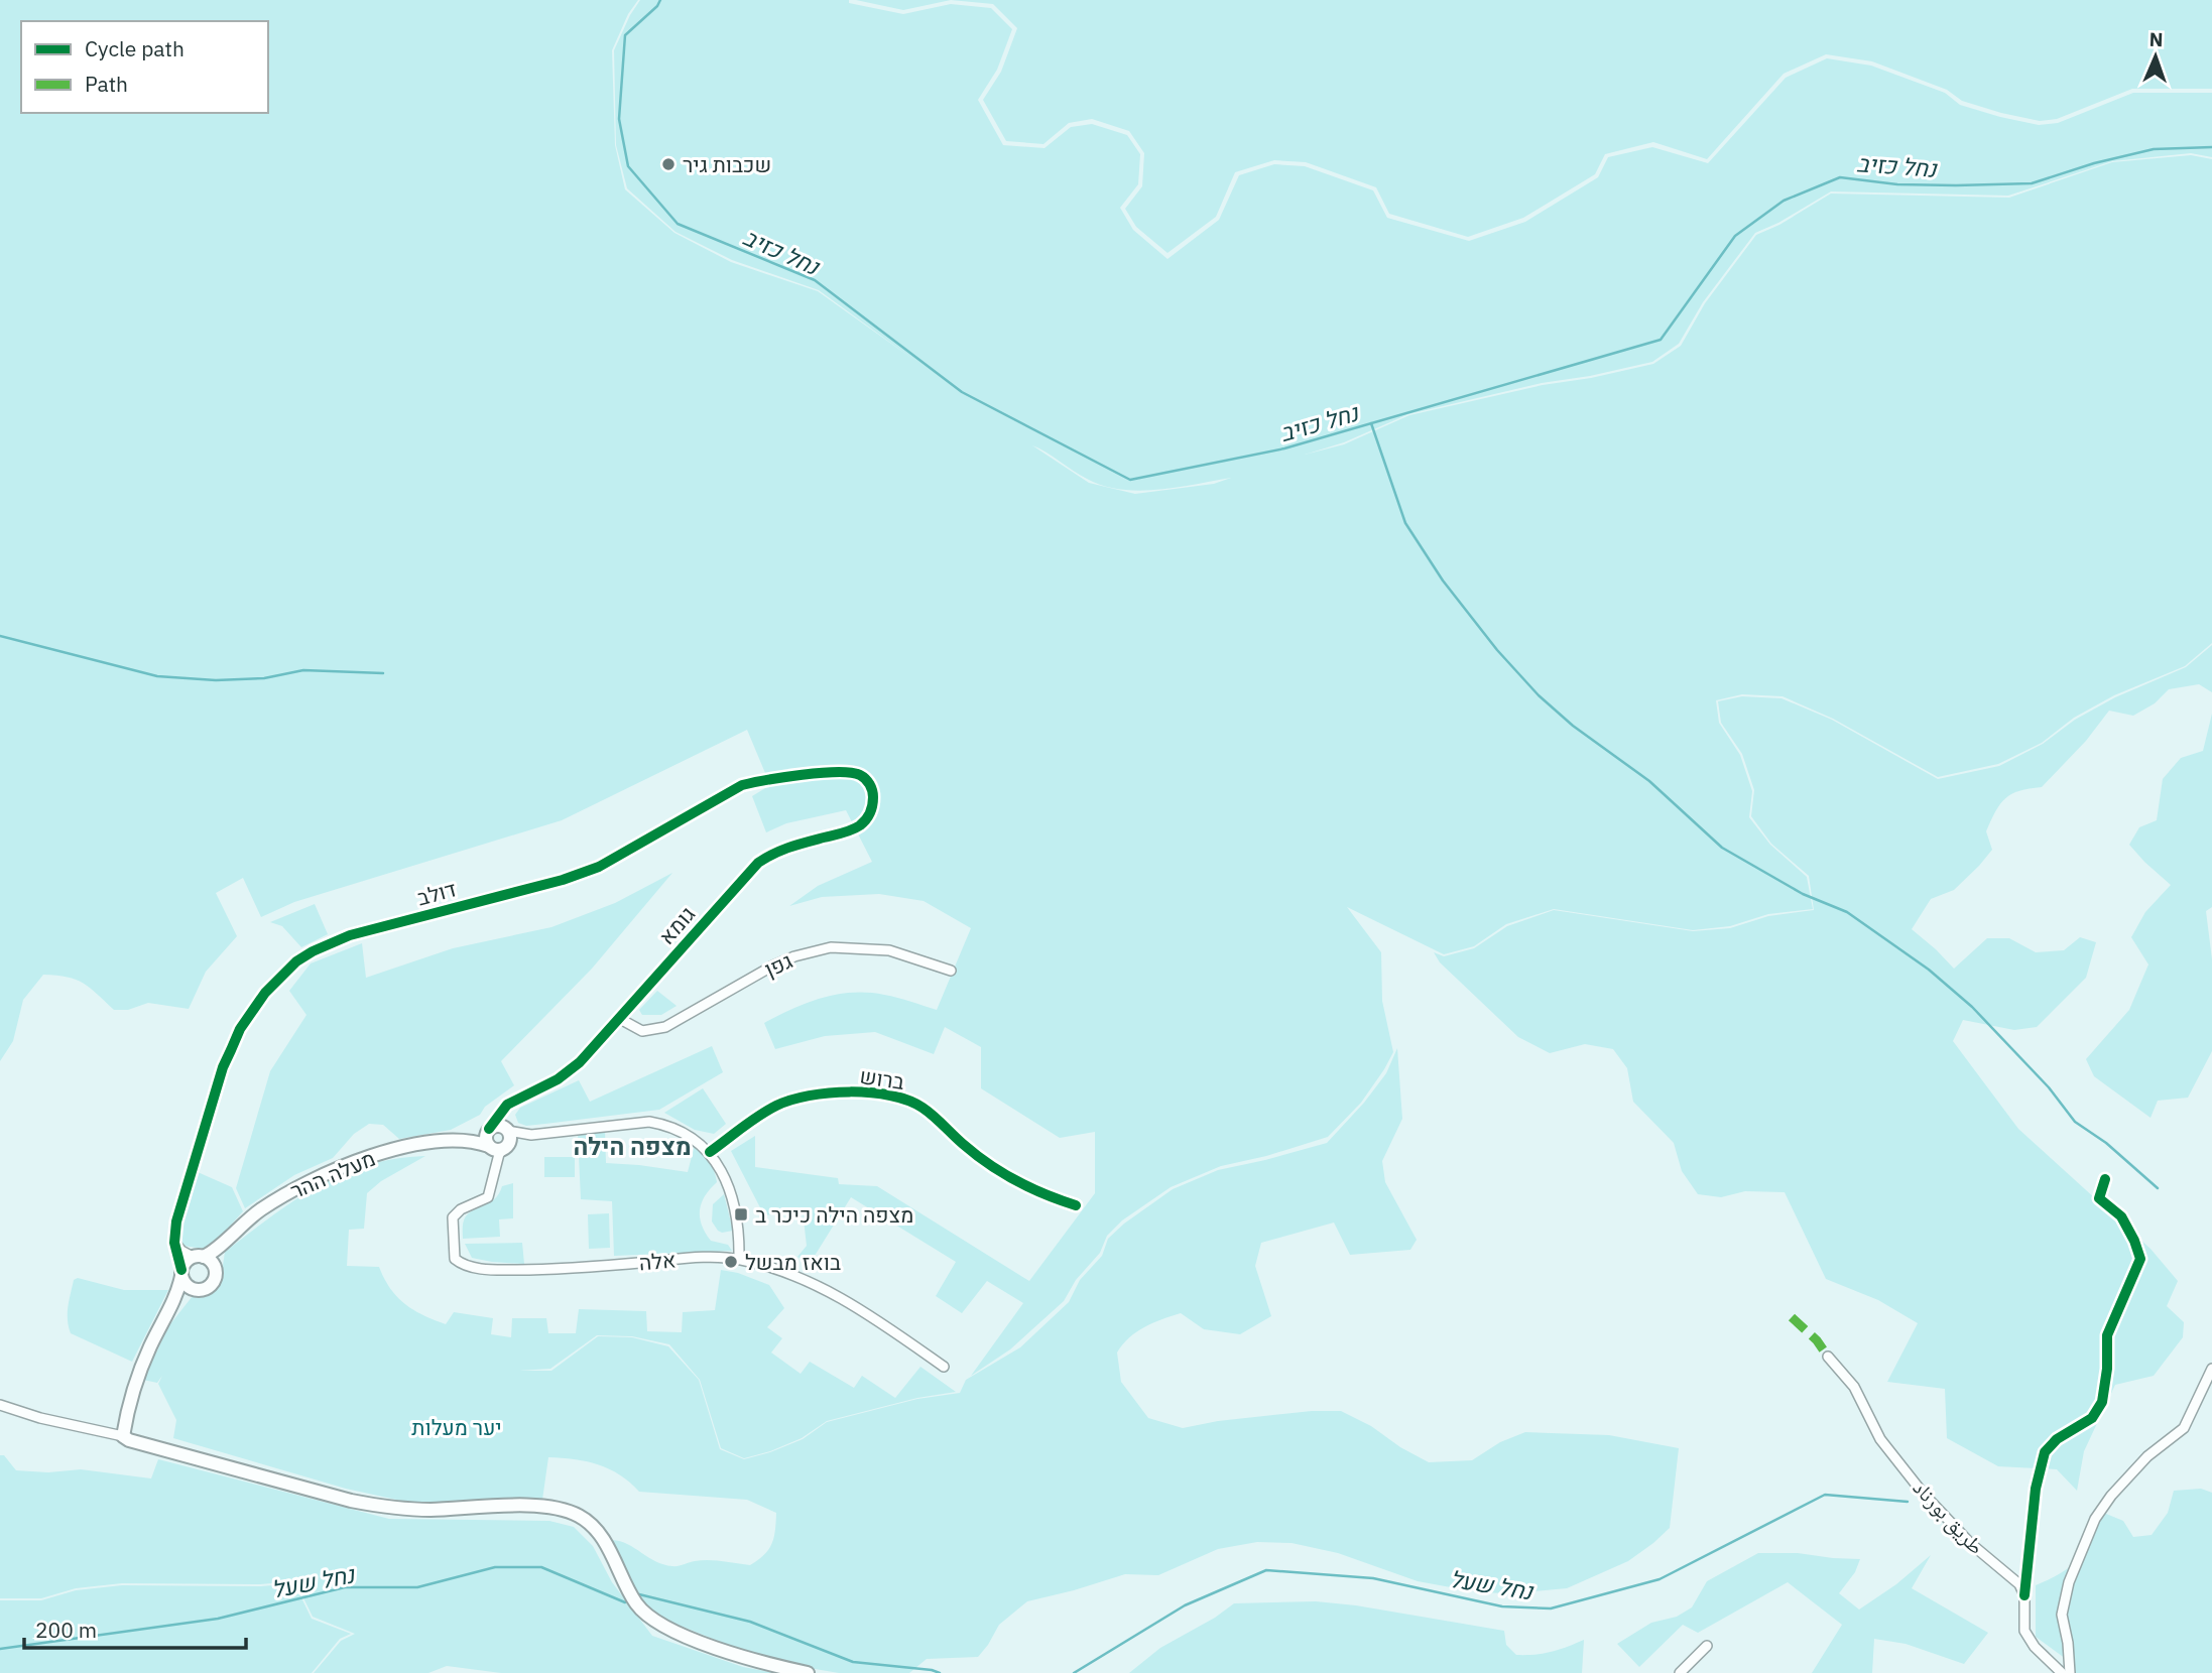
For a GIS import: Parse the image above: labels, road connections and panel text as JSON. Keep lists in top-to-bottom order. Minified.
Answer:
{"streets":{"main road":["מעלה ההר"],"street":["דולב","גומא","גפן","ברוש","אלה","طريق بورناد"]},"crossings":[["דולב","גומא"],["דולב","מעלה ההר"],["גומא","גפן"],["גומא","אלה"],["ברוש","מעלה ההר"],["מעלה ההר","אלה"]],"districts":["מצפה הילה"],"water":["נחל כזיב","נחל שעל"],"parks":["יער מעלות"],"places":{"other":["שכבות גיר","בואז מבשל"],"transit":["מצפה הילה כיכר ב"]},"legend":["Cycle path","Path"],"scale_bar":"200 m","north":"top"}
